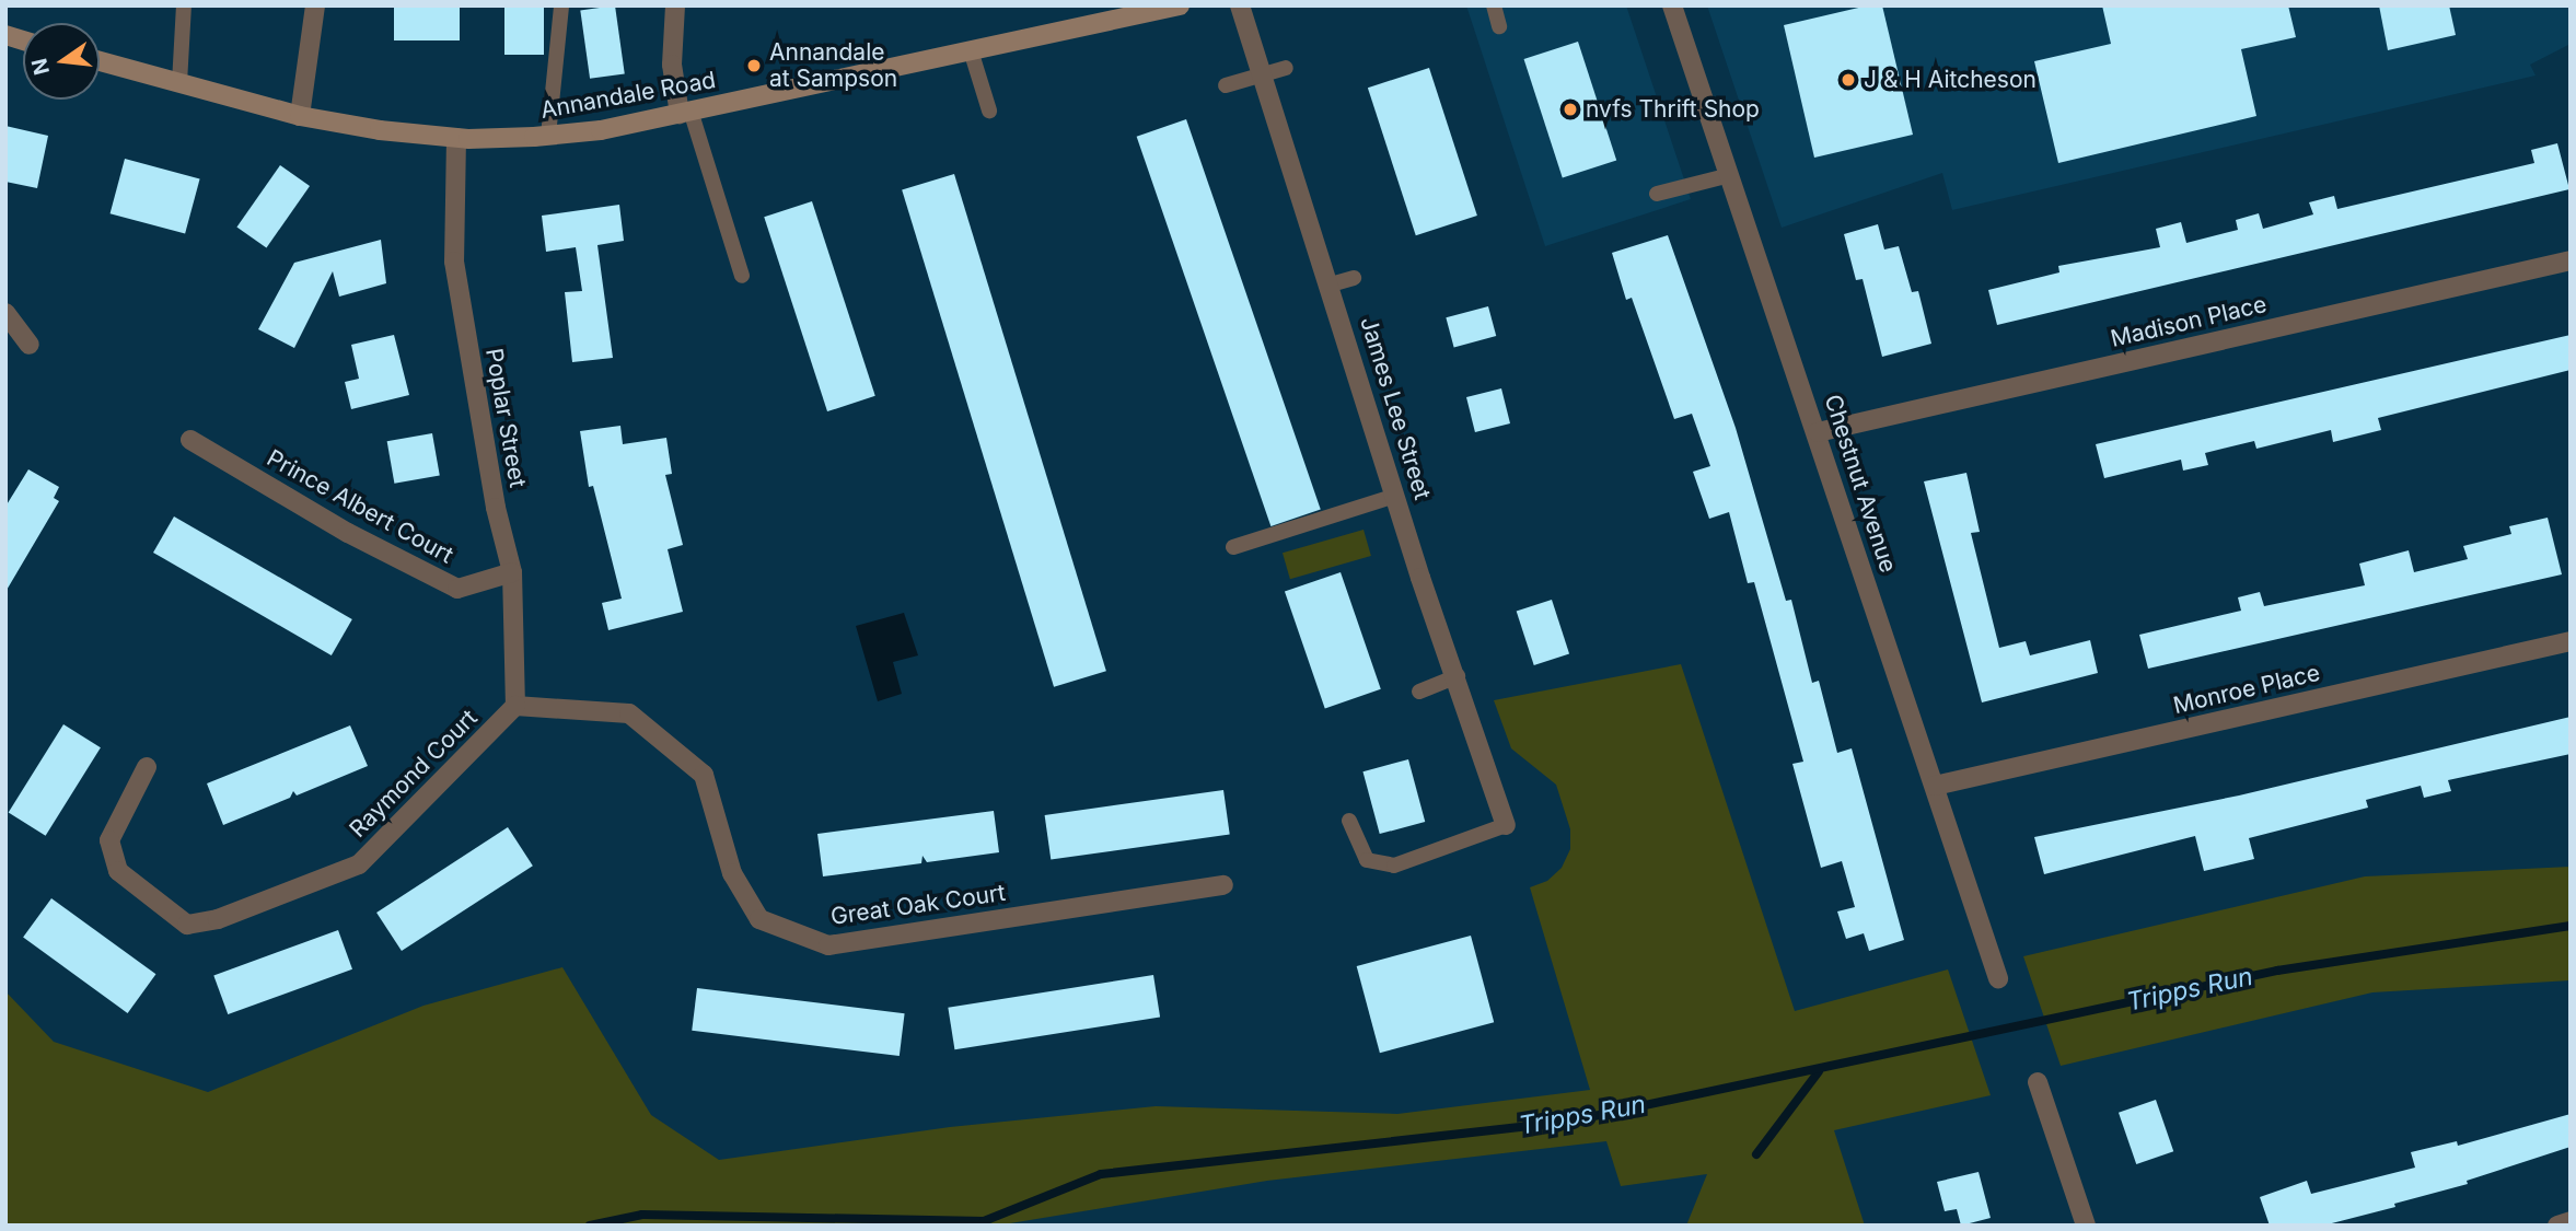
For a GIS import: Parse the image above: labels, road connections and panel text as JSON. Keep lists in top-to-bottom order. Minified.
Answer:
{"streets":{"main road":["Annandale Road"],"street":["Madison Place","James Lee Street","Poplar Street","Chestnut Avenue","Prince Albert Court","Monroe Place","Raymond Court","Great Oak Court"]},"crossings":[["Annandale Road","Poplar Street"],["Madison Place","Chestnut Avenue"],["Poplar Street","Prince Albert Court"],["Poplar Street","Raymond Court"],["Poplar Street","Great Oak Court"],["Chestnut Avenue","Monroe Place"],["Raymond Court","Great Oak Court"]],"water":["Tripps Run"],"places":["Annandale at Sampson","J & H Aitcheson","nvfs Thrift Shop"],"north":"left"}
